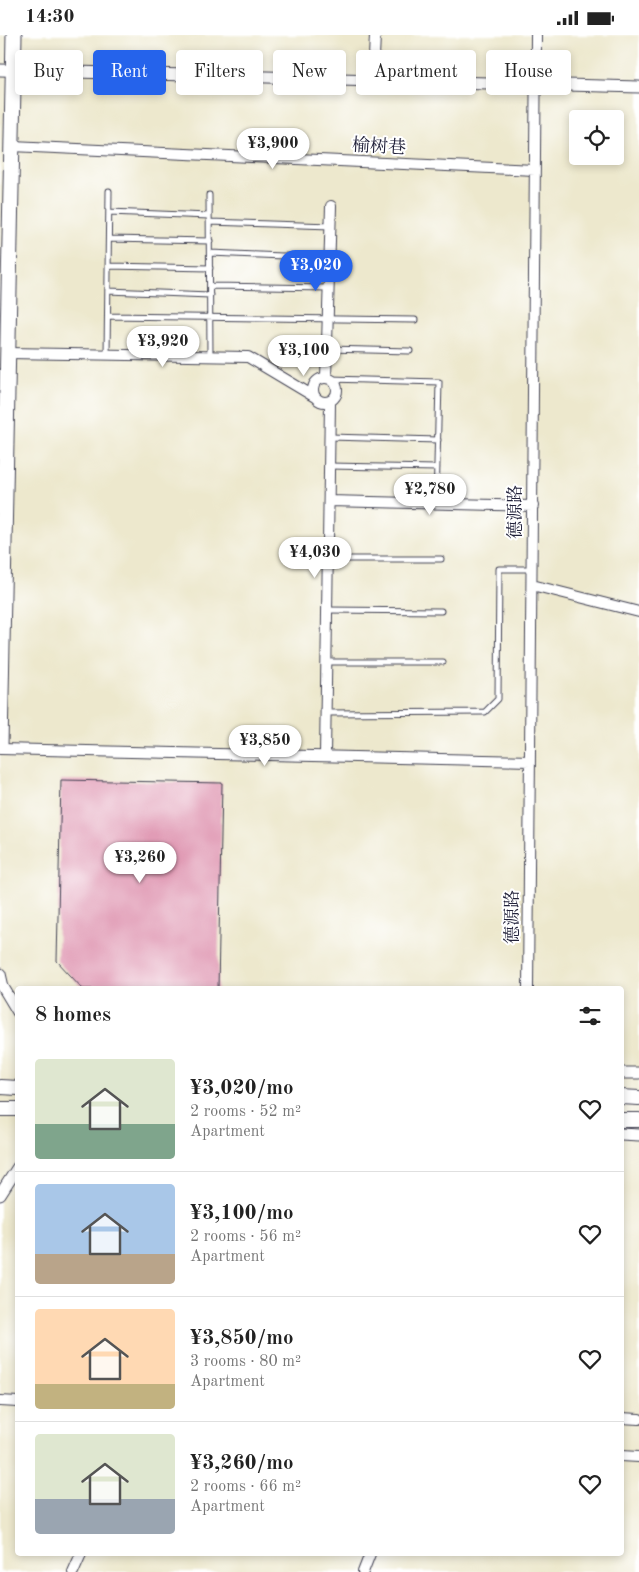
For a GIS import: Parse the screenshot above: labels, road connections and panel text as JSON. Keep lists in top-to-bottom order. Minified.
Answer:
{"streets":{"street":["榆树巷","德源路"]},"crossings":[["榆树巷","德源路"]],"page":{"status":"14:30","chip":["Buy","Rent","Filters","New","Apartment","House"],"price":["¥3,900","¥3,020","¥3,920","¥3,100","¥2,780","¥4,030","¥3,850","¥3,260"],"heading":"8 homes","list":[{"name":"¥3,020/mo","note":"2 rooms · 52 m² · Apartment"},{"name":"¥3,100/mo","note":"2 rooms · 56 m² · Apartment"},{"name":"¥3,850/mo","note":"3 rooms · 80 m² · Apartment"},{"name":"¥3,260/mo","note":"2 rooms · 66 m² · Apartment"}]}}
